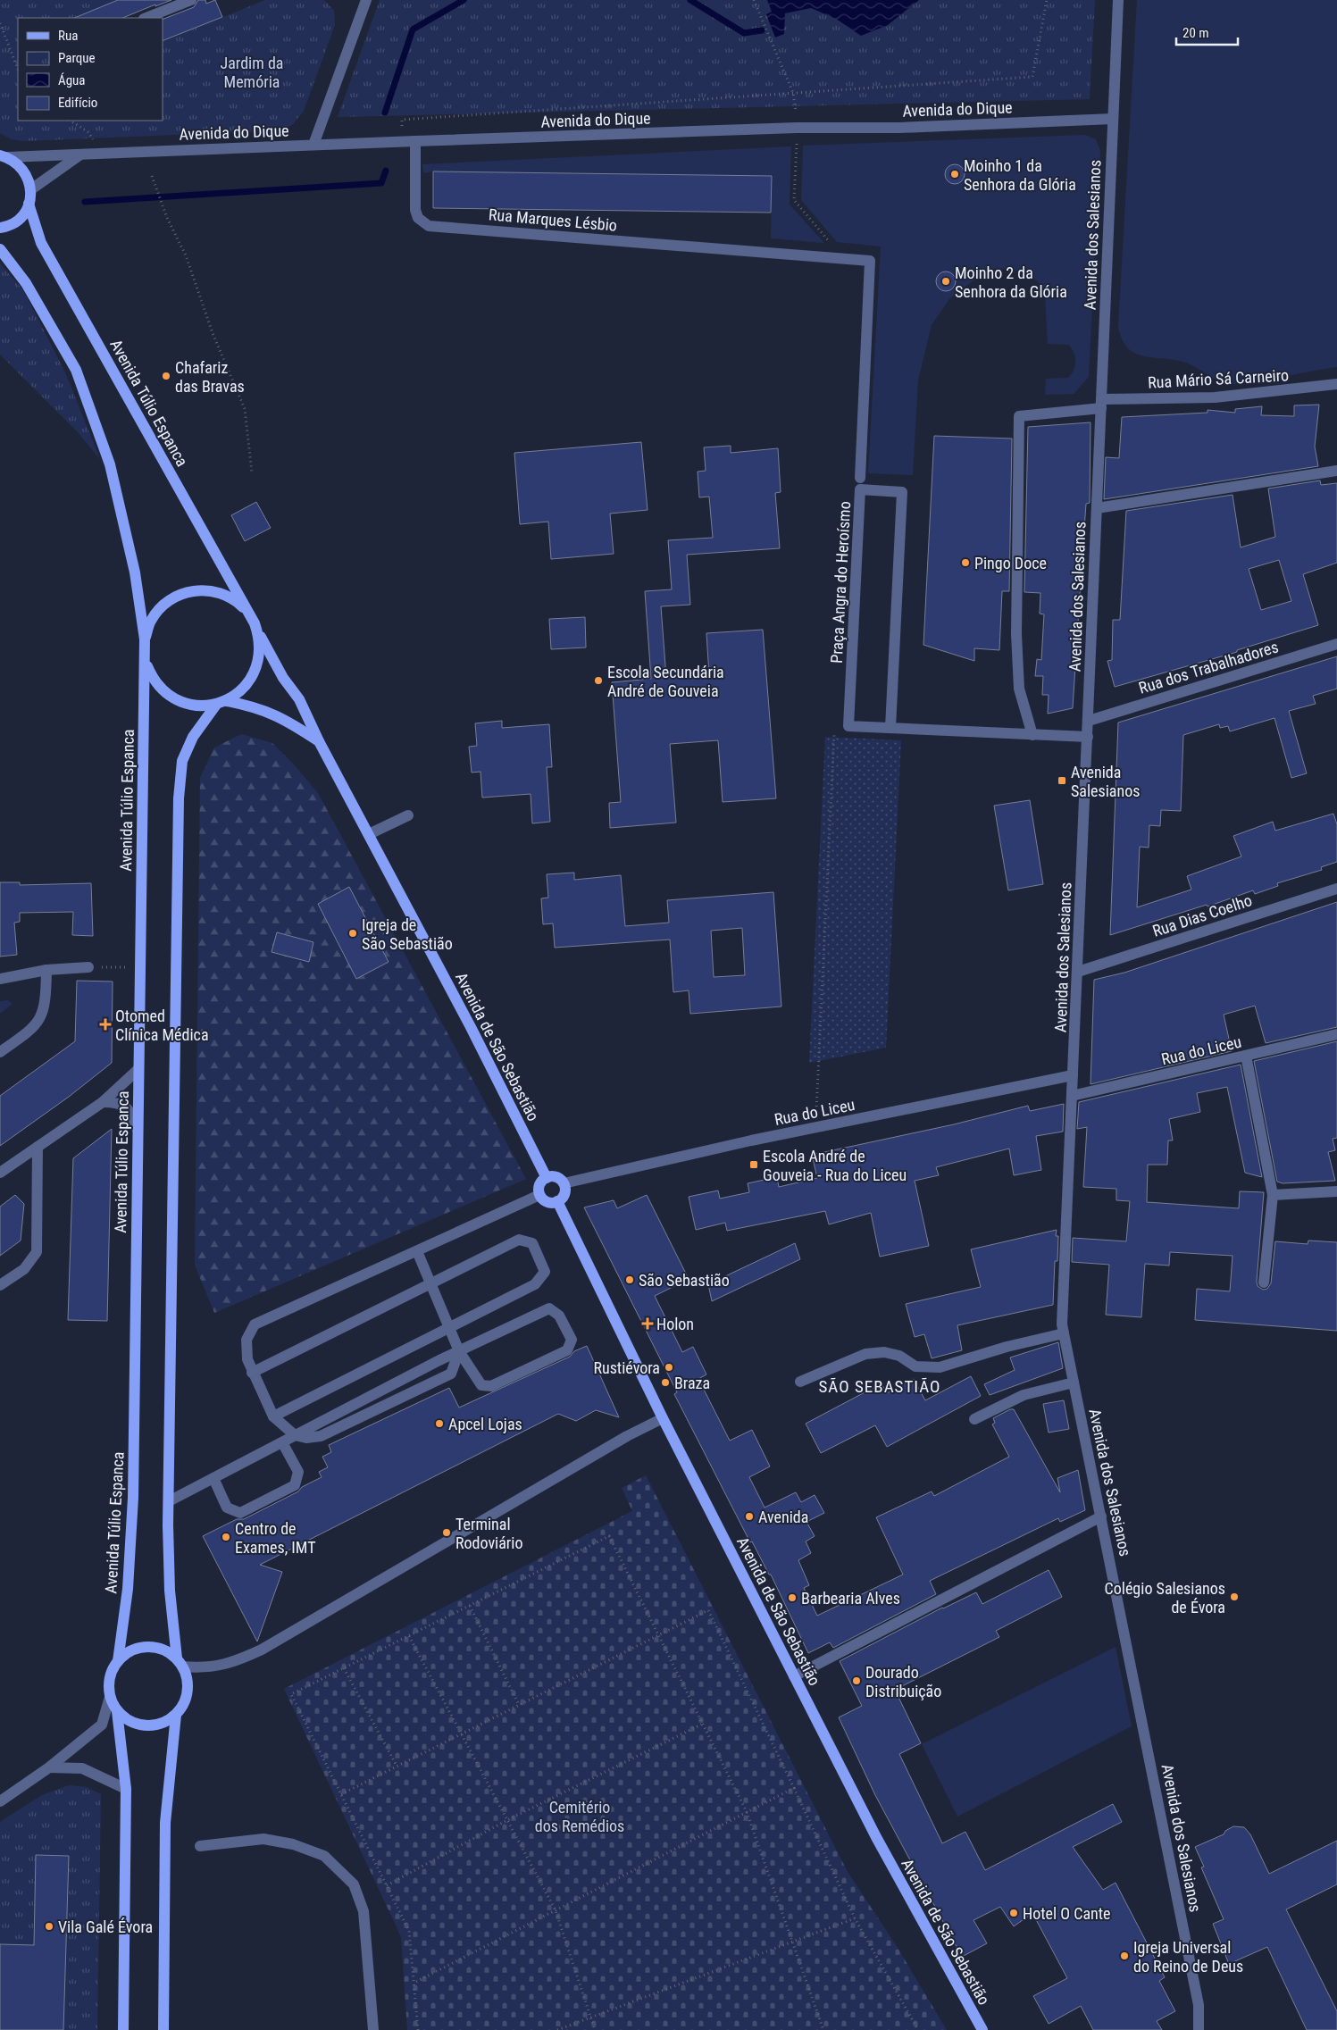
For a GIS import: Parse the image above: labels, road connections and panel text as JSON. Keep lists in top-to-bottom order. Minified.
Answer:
{"streets":{"main road":["Avenida Túlio Espanca","Avenida de São Sebastião"],"street":["Avenida do Dique","Rua Marques Lésbio","Avenida dos Salesianos","Rua Mário Sá Carneiro","Praça Angra do Heroísmo","Rua dos Trabalhadores","Rua Dias Coelho","Rua do Liceu"]},"crossings":[["Avenida do Dique","Rua Marques Lésbio"],["Avenida do Dique","Avenida dos Salesianos"],["Avenida dos Salesianos","Rua Mário Sá Carneiro"],["Avenida dos Salesianos","Rua dos Trabalhadores"],["Avenida dos Salesianos","Rua Dias Coelho"],["Avenida dos Salesianos","Rua do Liceu"],["Avenida Túlio Espanca","Avenida de São Sebastião"],["Avenida de São Sebastião","Rua do Liceu"]],"districts":["SÃO SEBASTIÃO"],"parks":["Jardim da Memória","Cemitério dos Remédios"],"places":{"other":["Moinho 1 da Senhora da Glória","Moinho 2 da Senhora da Glória","Chafariz das Bravas","Pingo Doce","Escola Secundária André de Gouveia","Igreja de São Sebastião","São Sebastião","Rustiévora","Braza","Apcel Lojas","Avenida","Terminal Rodoviário","Centro de Exames, IMT","Colégio Salesianos de Évora","Barbearia Alves","Dourado Distribuição","Hotel O Cante","Vila Galé Évora","Igreja Universal do Reino de Deus"],"transit":["Avenida Salesianos","Escola André de Gouveia - Rua do Liceu"],"health":["Otomed Clínica Médica","Holon"]},"legend":["Rua","Parque","Água","Edifício"],"scale_bar":"20 m"}
